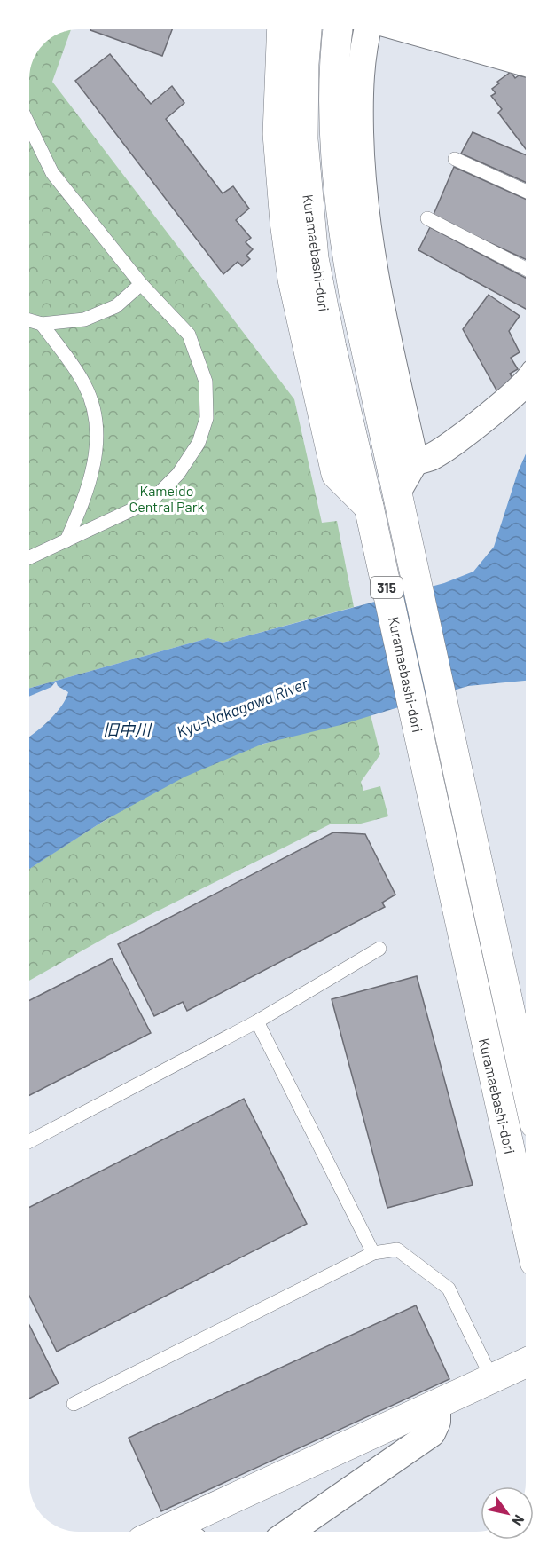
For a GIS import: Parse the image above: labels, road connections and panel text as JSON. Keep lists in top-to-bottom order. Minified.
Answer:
{"streets":{"main road":["Kuramaebashi-dori","315"]},"water":["Kyu-Nakagawa River","旧中川"],"parks":["Kameido Central Park"],"north":"bottom right"}
